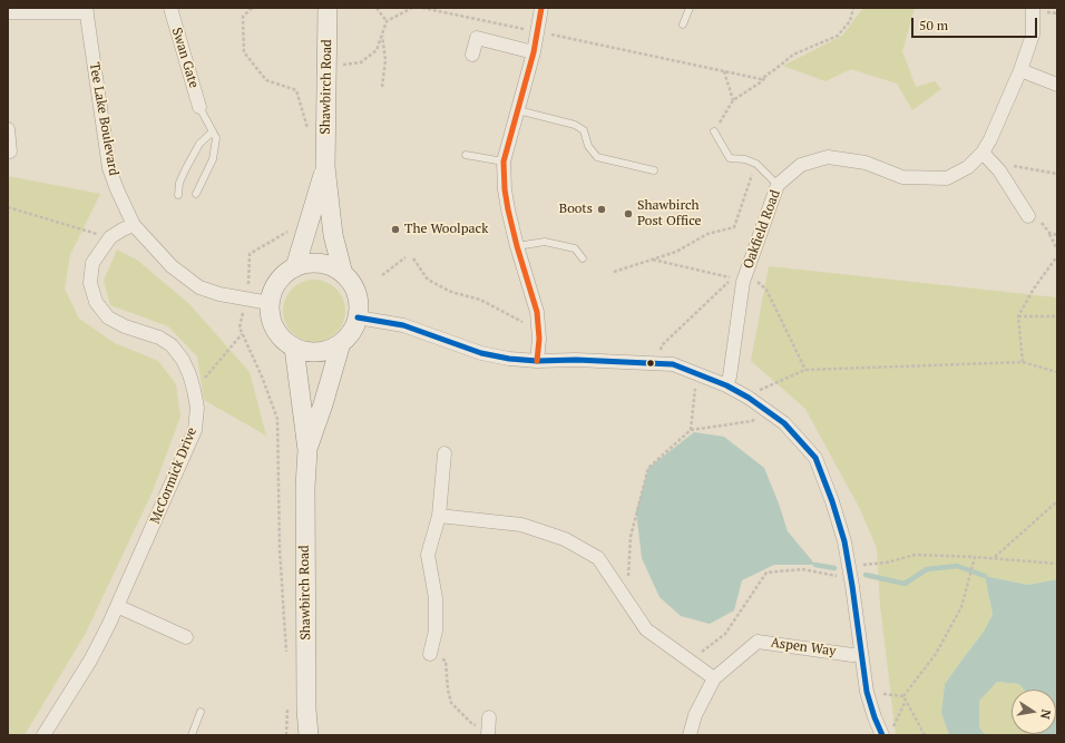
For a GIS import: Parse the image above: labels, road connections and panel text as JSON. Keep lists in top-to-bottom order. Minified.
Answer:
{"streets":{"main road":["Shawbirch Road"],"street":["Swan Gate","Tee Lake Boulevard","Oakfield Road","McCormick Drive","Aspen Way"]},"crossings":[["Shawbirch Road","Tee Lake Boulevard"],["Tee Lake Boulevard","McCormick Drive"]],"places":["Boots","Shawbirch Post Office","The Woolpack"],"scale_bar":"50 m","north":"right"}
